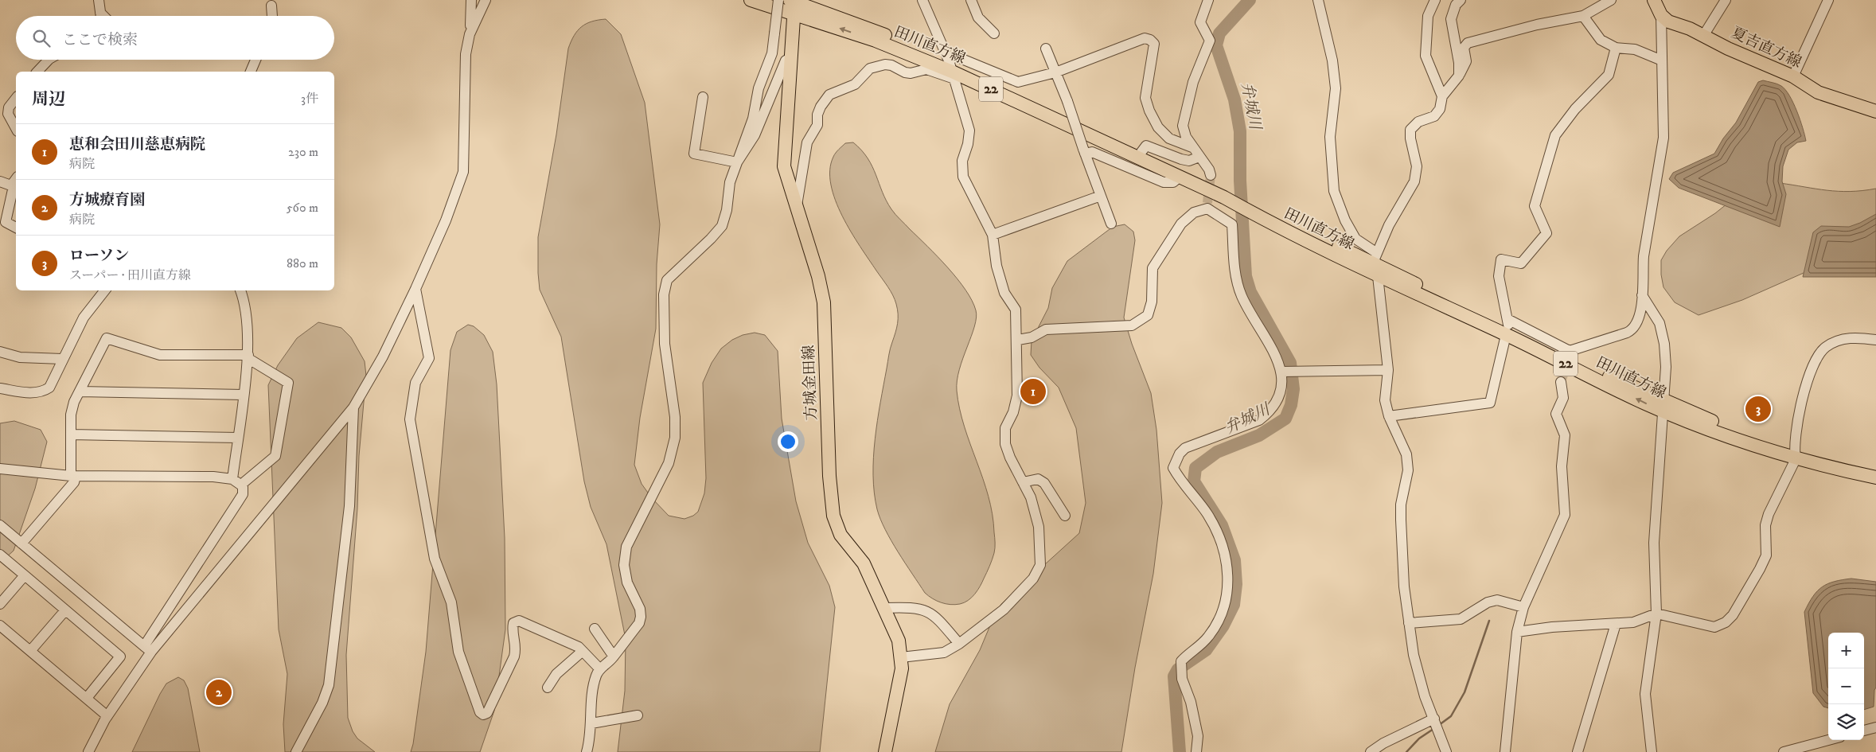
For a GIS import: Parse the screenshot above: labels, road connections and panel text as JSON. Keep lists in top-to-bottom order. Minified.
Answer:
{"streets":{"main road":["田川直方線","夏吉直方線","22","方城金田線"]},"crossings":[["田川直方線","方城金田線"]],"water":["弁城川"],"page":{"search":"ここで検索","heading":["周辺","3件"],"list":[{"mark":"1","name":"恵和会田川慈恵病院","note":"病院","value":"230 m"},{"mark":"2","name":"方城療育園","note":"病院","value":"560 m"},{"mark":"3","name":"ローソン","note":"スーパー · 田川直方線","value":"880 m"}],"pins":["1","3","2"],"map_buttons":["+","−"]}}
